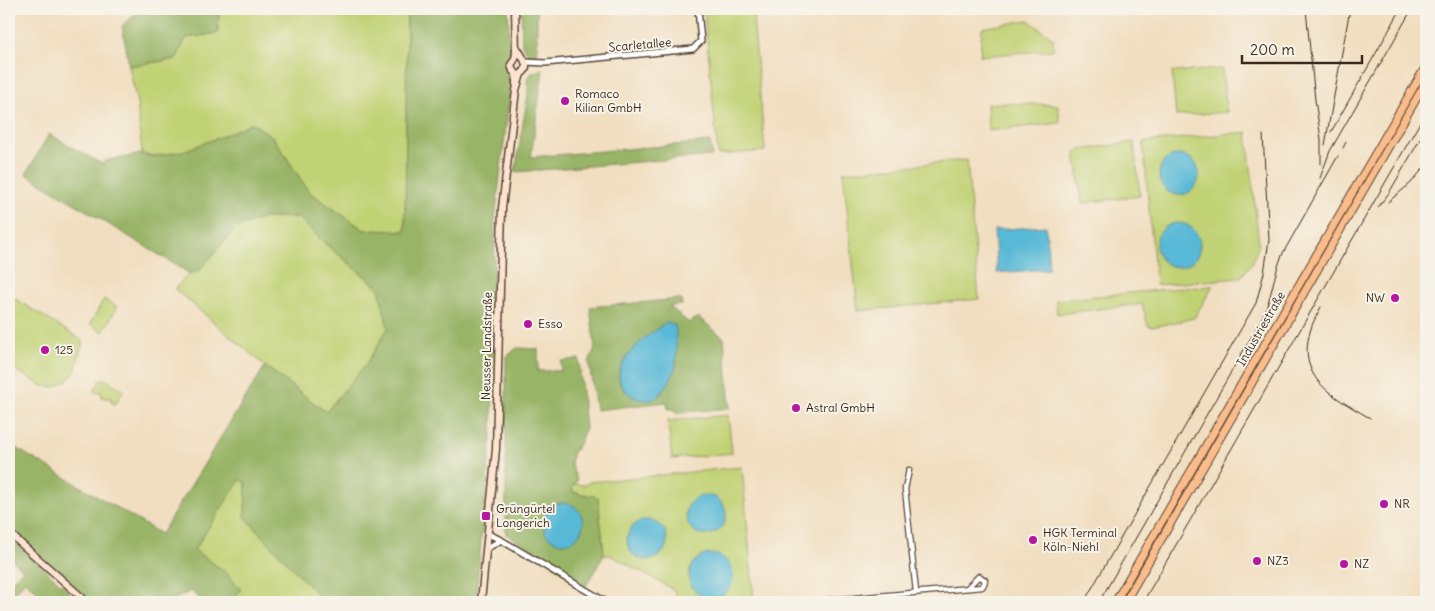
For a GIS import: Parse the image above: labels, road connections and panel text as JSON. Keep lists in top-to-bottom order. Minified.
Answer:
{"streets":{"highway":["Industriestraße"],"main road":["Neusser Landstraße"],"street":["Scarletallee"]},"crossings":[["Scarletallee","Neusser Landstraße"]],"places":{"other":["Romaco Kilian GmbH","NW","Esso","125","Astral GmbH","NR","HGK Terminal Köln-Niehl","NZ3","NZ"],"transit":["Grüngürtel Longerich"]},"scale_bar":"200 m"}
